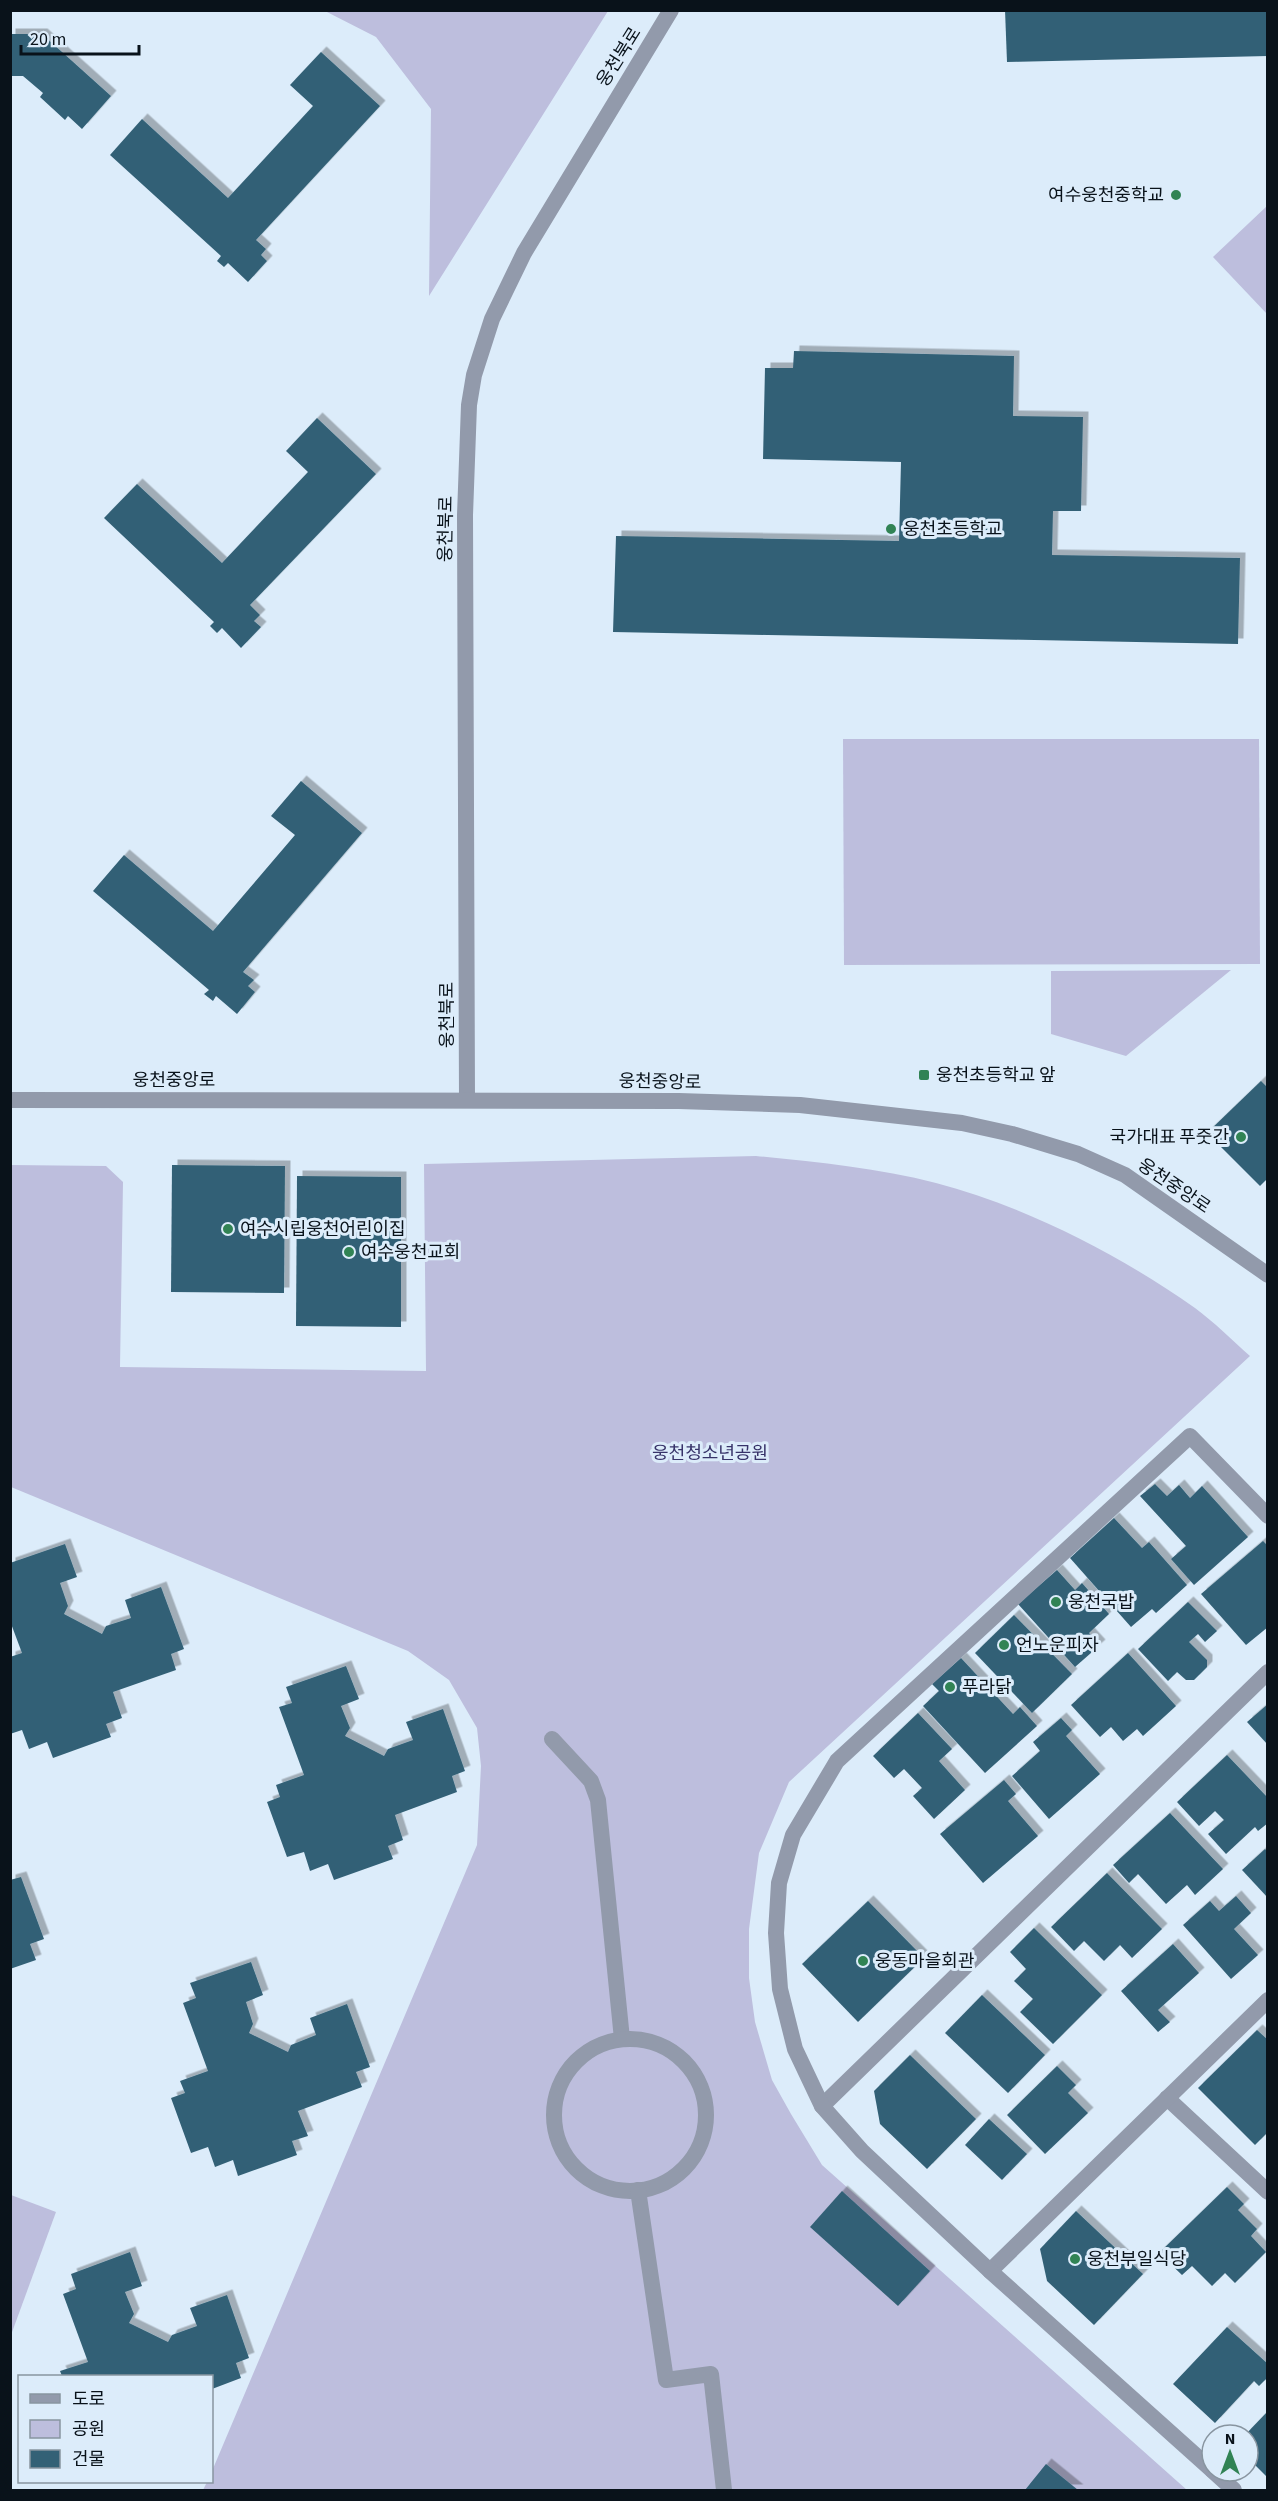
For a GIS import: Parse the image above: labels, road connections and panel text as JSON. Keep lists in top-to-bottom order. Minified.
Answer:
{"streets":{"street":["웅천북로","웅천중앙로"]},"crossings":[["웅천북로","웅천중앙로"]],"parks":["웅천청소년공원"],"places":{"other":["여수웅천중학교","웅천초등학교","국가대표 푸줏간","여수시립웅천어린이집","여수웅천교회","웅천국밥","언노운피자","푸라닭","웅동마을회관","웅천부일식당"],"transit":["웅천초등학교 앞"]},"legend":["도로","공원","건물"],"scale_bar":"20 m","north":"top"}
